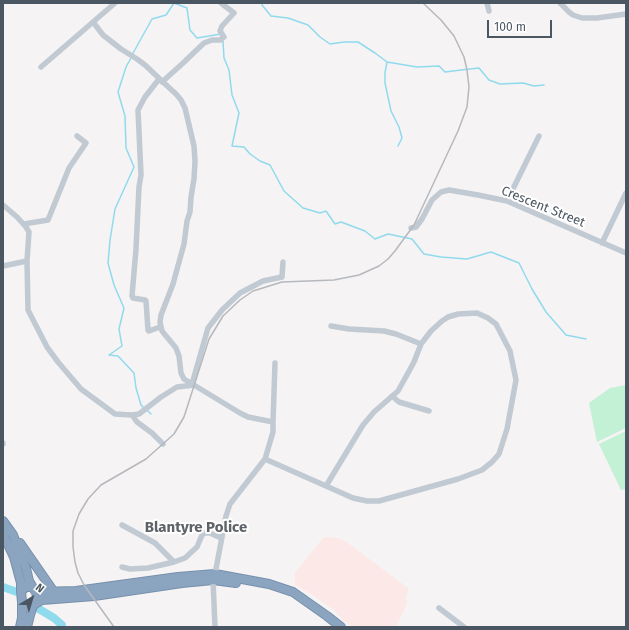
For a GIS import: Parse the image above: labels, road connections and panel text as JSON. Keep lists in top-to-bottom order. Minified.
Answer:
{"streets":{"street":["Crescent Street"]},"districts":["Blantyre Police"],"scale_bar":"100 m","north":"top right"}
